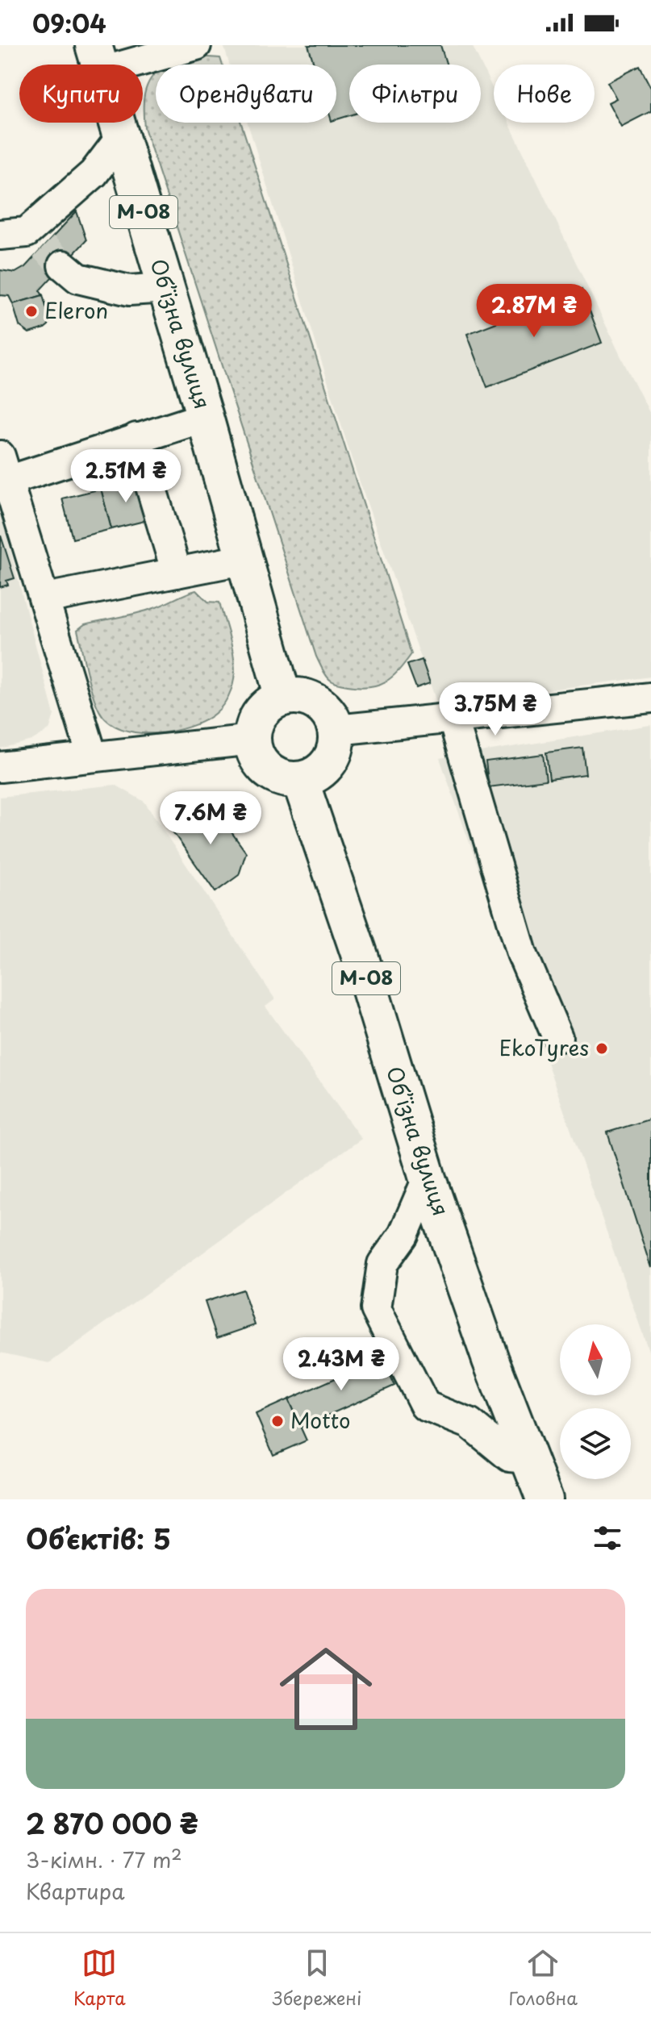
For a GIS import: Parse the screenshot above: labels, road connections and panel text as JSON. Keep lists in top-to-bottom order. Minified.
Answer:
{"streets":{"highway":["М-08","Обʼїзна вулиця"]},"places":["Eleron","EkoTyres","Motto"],"north":"top","page":{"status":"09:04","chip":["Купити","Орендувати","Фільтри","Нове"],"price":["2.87M ₴","2.51M ₴","3.75M ₴","7.6M ₴","2.43M ₴"],"heading":"Об’єктів: 5","list":[{"name":"2 870 000 ₴","note":"3-кімн. · 77 m² · Квартира"}],"tabs":["Карта","Збережені","Головна"]}}
